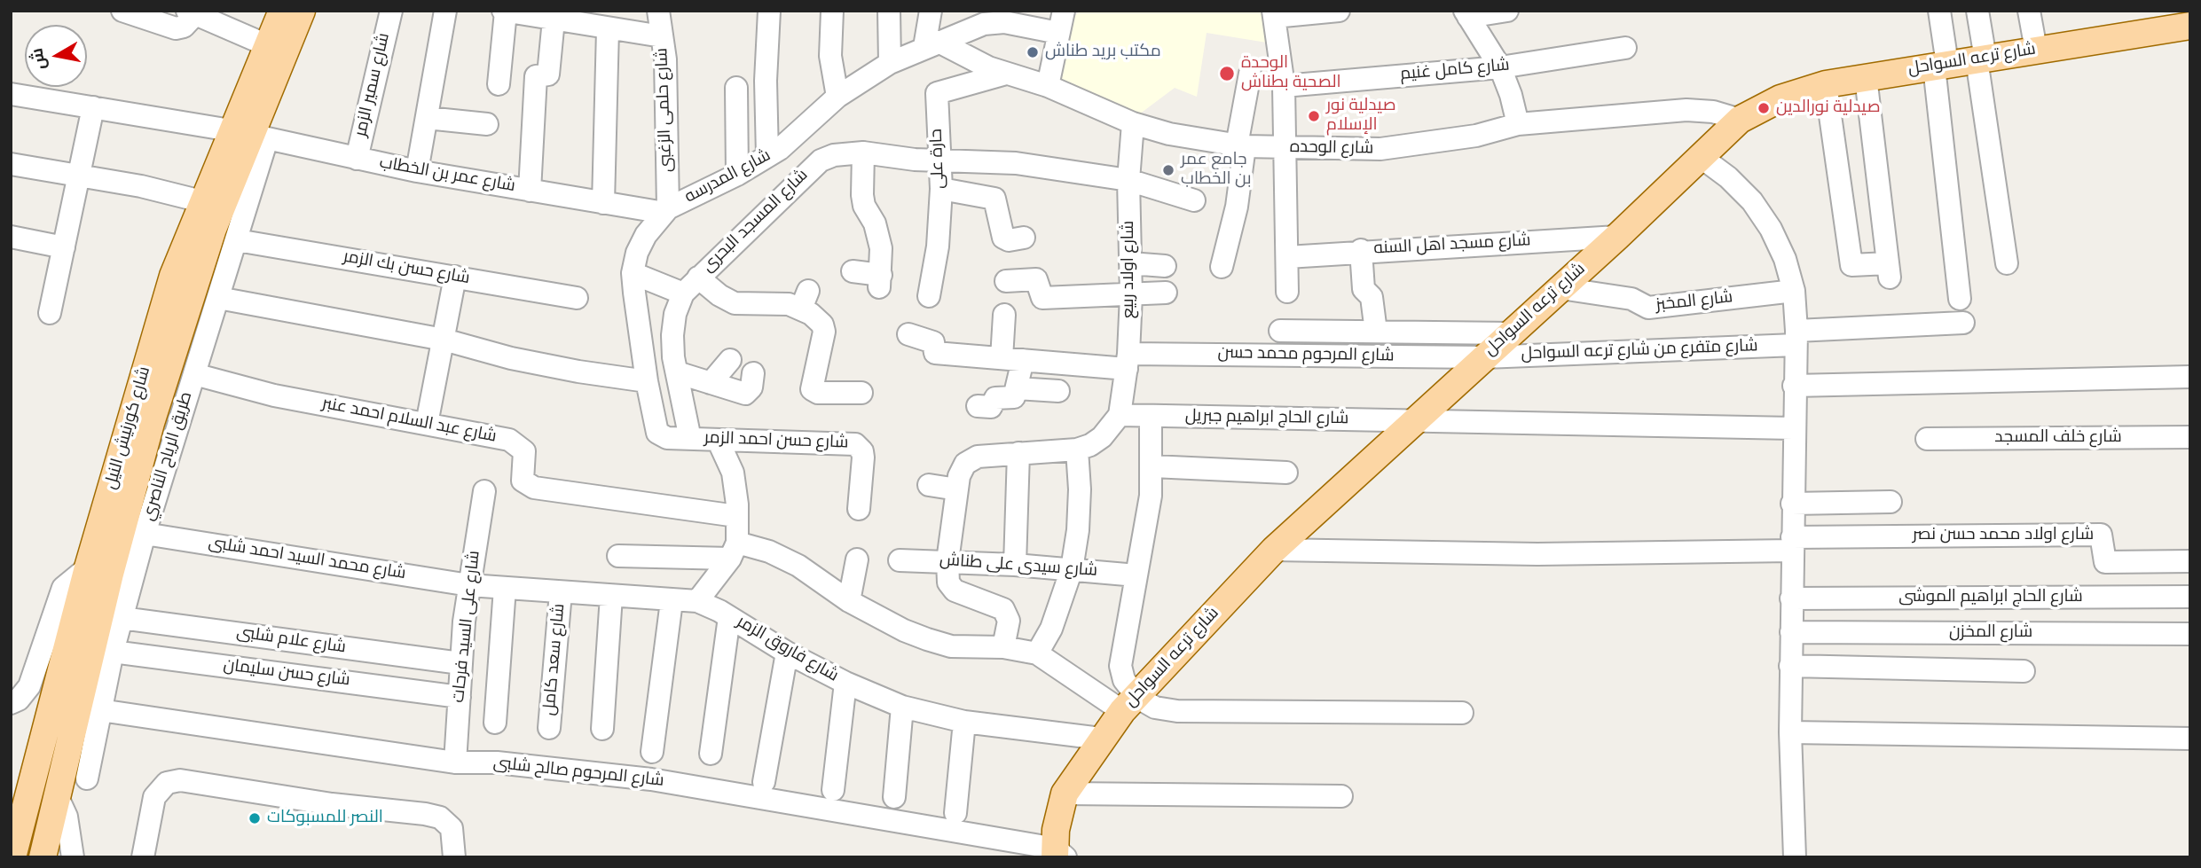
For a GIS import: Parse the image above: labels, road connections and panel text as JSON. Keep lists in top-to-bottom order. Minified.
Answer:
{"streets":{"main road":["شارع ترعه السواحل","شارع كورنيش النيل"],"street":["شارع كامل غنيم","شارع سمير الزمر","شارع حلمى الزغبى","شارع الوحده","حارة على","شارع عمر بن الخطاب","شارع المدرسه","شارع المسجد البحرى","شارع مسجد اهل السنه","شارع حسن بك الزمر","شارع اولاد ربيع","شارع المخبز","شارع متفرع من شارع ترعه السواحل","شارع المرحوم محمد حسن","شارع الحاج ابراهيم جبريل","شارع عبد السلام احمد عنبر","شارع خلف المسجد","شارع حسن احمد الزمر","طريق الرياح الناصري","شارع اولاد محمد حسن نصر","شارع محمد السيد احمد شلبى","شارع سيدى على طناش","شارع الحاج ابراهيم الموشى","شارع على السيد فرحات","شارع المخزن","شارع علام شلبى","شارع فاروق الزمر","شارع سعد كامل","شارع حسن سليمان","شارع المرحوم صالح شلبى"]},"crossings":[["شارع ترعه السواحل","شارع الوحده"],["شارع ترعه السواحل","شارع مسجد اهل السنه"],["شارع ترعه السواحل","شارع المخبز"],["شارع ترعه السواحل","شارع متفرع من شارع ترعه السواحل"],["شارع ترعه السواحل","شارع المرحوم محمد حسن"],["شارع ترعه السواحل","شارع الحاج ابراهيم جبريل"],["شارع ترعه السواحل","شارع فاروق الزمر"],["شارع ترعه السواحل","شارع المرحوم صالح شلبى"],["شارع سمير الزمر","شارع عمر بن الخطاب"],["شارع حلمى الزغبى","شارع عمر بن الخطاب"],["شارع حلمى الزغبى","شارع المدرسه"],["شارع الوحده","حارة على"],["شارع الوحده","شارع المدرسه"],["شارع الوحده","شارع اولاد ربيع"],["حارة على","شارع المسجد البحرى"],["شارع عمر بن الخطاب","شارع المدرسه"],["شارع عمر بن الخطاب","شارع كورنيش النيل"],["شارع عمر بن الخطاب","طريق الرياح الناصري"],["شارع المدرسه","شارع حسن احمد الزمر"],["شارع المسجد البحرى","شارع اولاد ربيع"],["شارع المسجد البحرى","شارع حسن احمد الزمر"],["شارع حسن بك الزمر","طريق الرياح الناصري"],["شارع اولاد ربيع","شارع المرحوم محمد حسن"],["شارع اولاد ربيع","شارع الحاج ابراهيم جبريل"],["شارع متفرع من شارع ترعه السواحل","شارع المرحوم محمد حسن"],["شارع عبد السلام احمد عنبر","طريق الرياح الناصري"],["شارع كورنيش النيل","طريق الرياح الناصري"],["طريق الرياح الناصري","شارع محمد السيد احمد شلبى"],["طريق الرياح الناصري","شارع علام شلبى"],["طريق الرياح الناصري","شارع حسن سليمان"],["طريق الرياح الناصري","شارع المرحوم صالح شلبى"],["شارع محمد السيد احمد شلبى","شارع على السيد فرحات"],["شارع محمد السيد احمد شلبى","شارع فاروق الزمر"],["شارع على السيد فرحات","شارع علام شلبى"],["شارع على السيد فرحات","شارع فاروق الزمر"],["شارع على السيد فرحات","شارع حسن سليمان"],["شارع على السيد فرحات","شارع المرحوم صالح شلبى"],["شارع فاروق الزمر","شارع سعد كامل"]],"places":["مكتب بريد طناش","الوحدة الصحية بطناش","صيدلية نورالدين","صيدلية نور الإسلام","جامع عمر بن الخطاب","النصر للمسبوكات"],"north":"left"}
